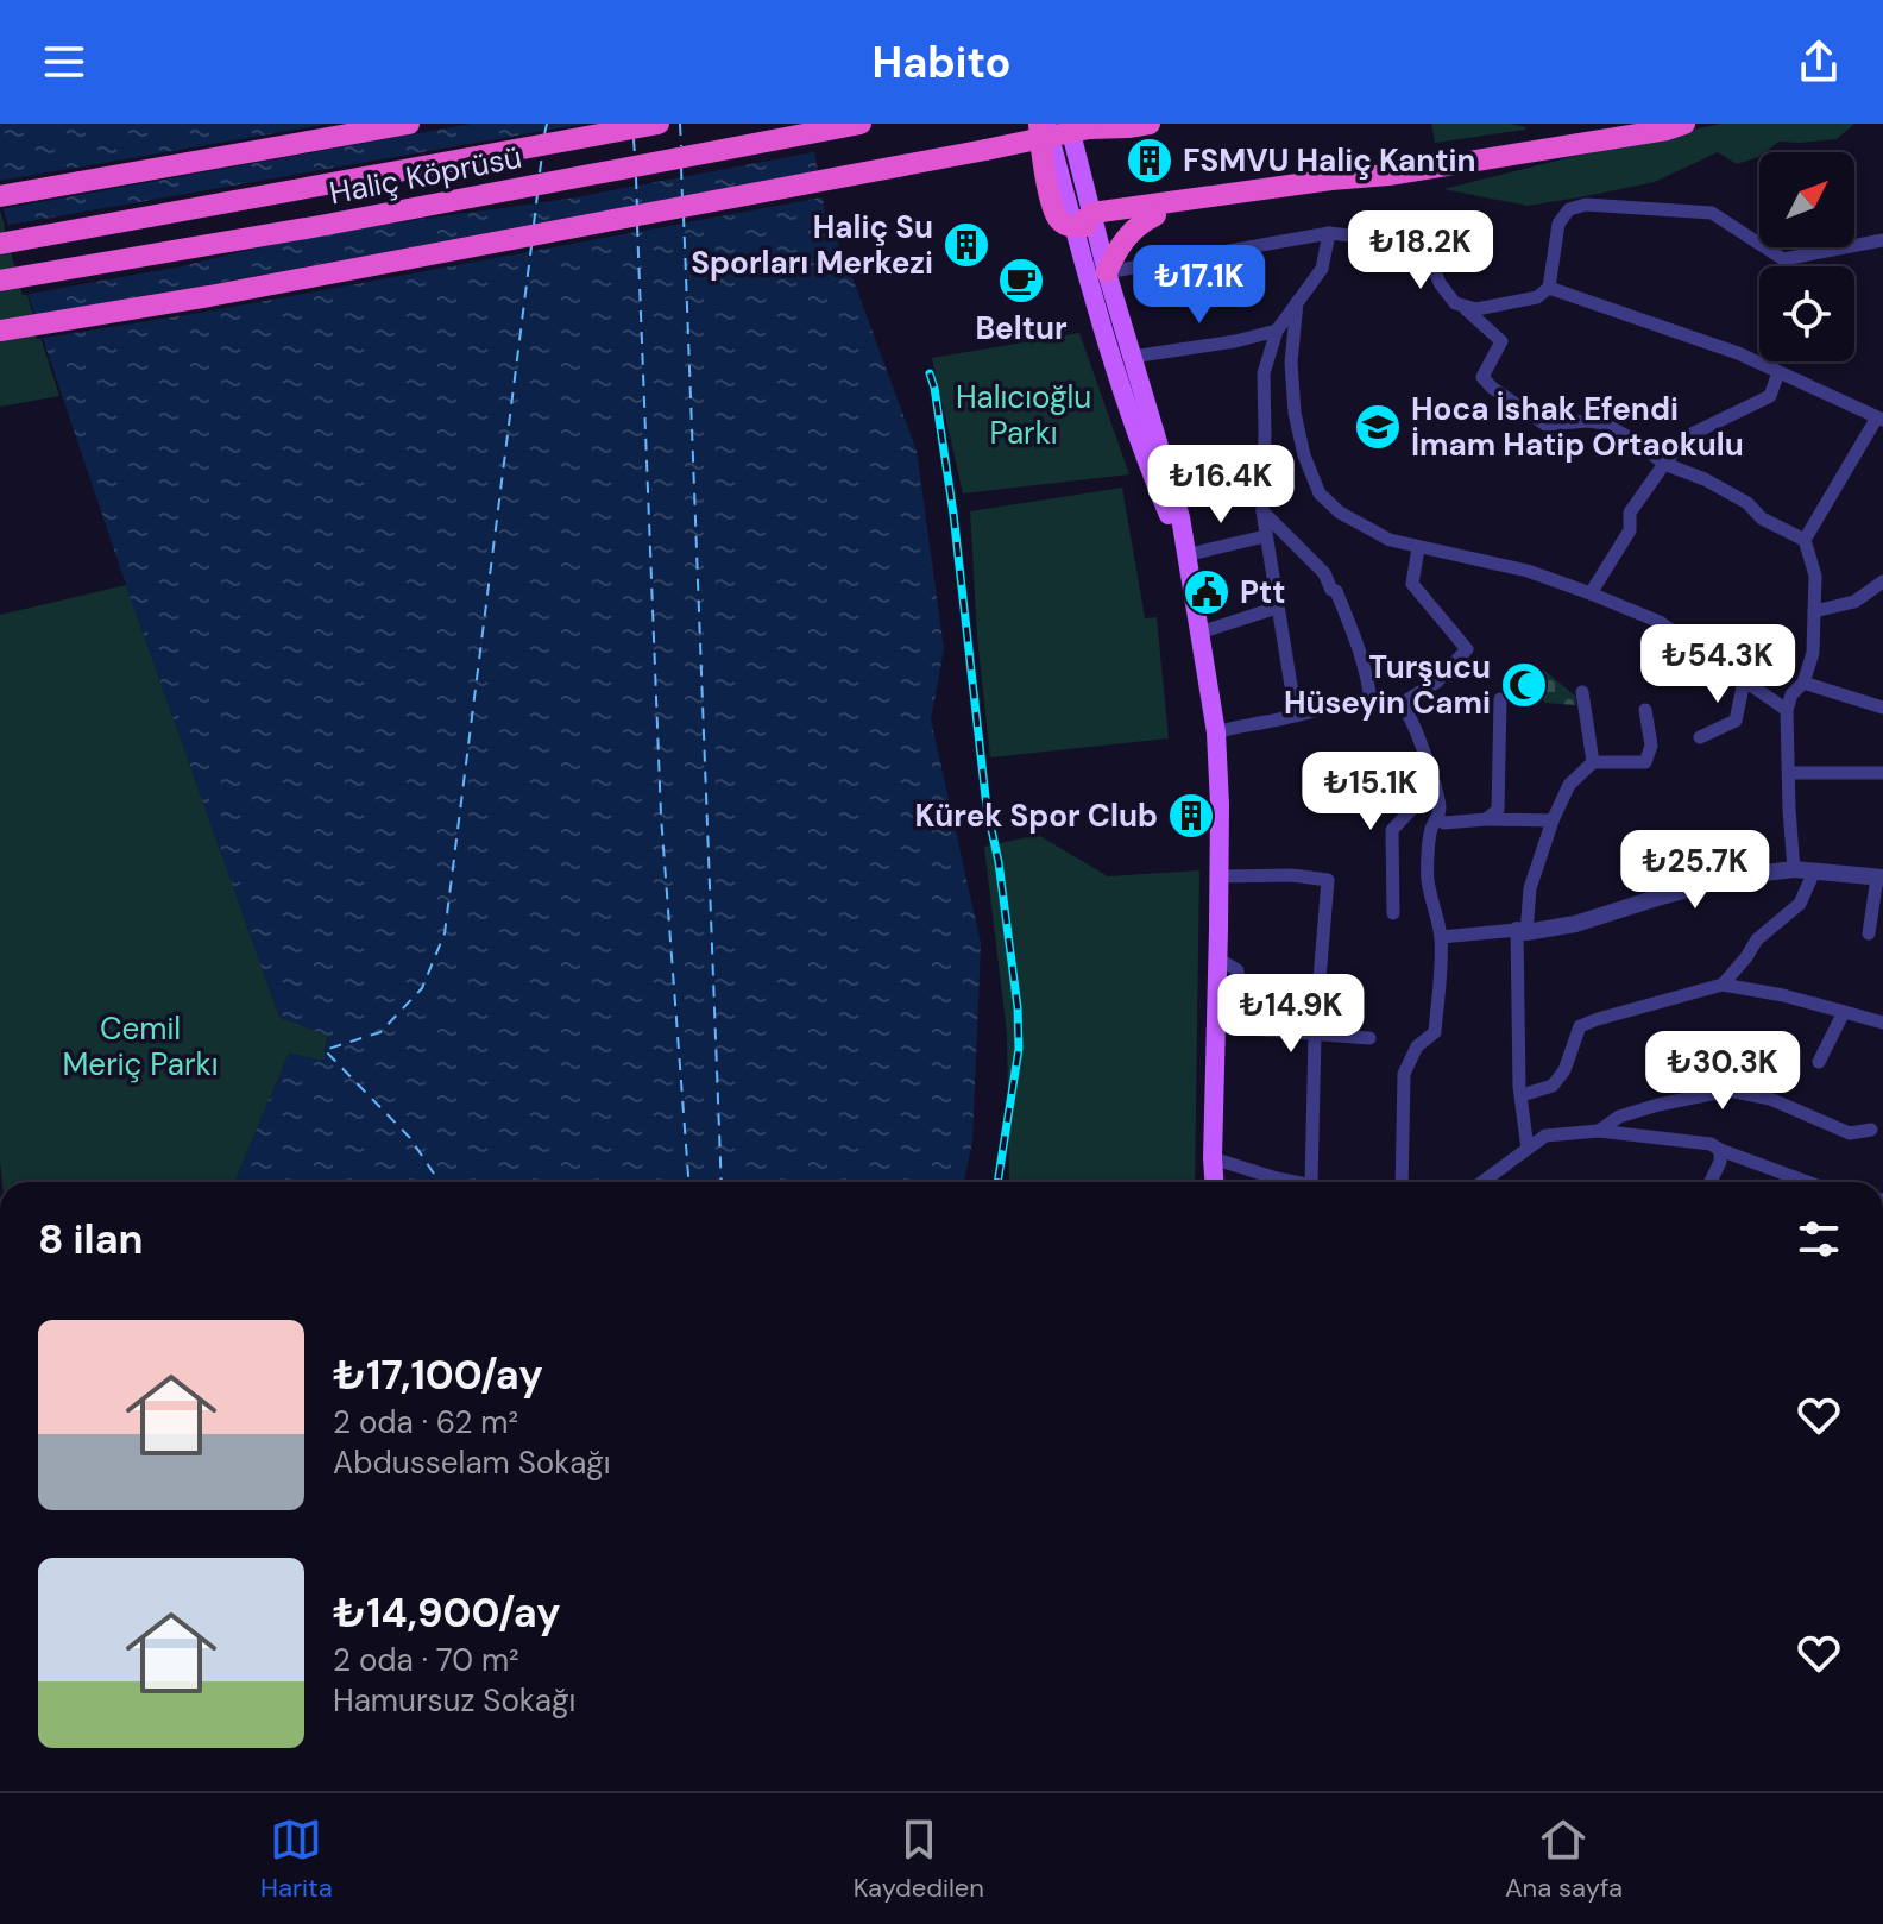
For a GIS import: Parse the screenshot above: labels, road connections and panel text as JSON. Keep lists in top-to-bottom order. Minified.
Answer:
{"streets":{"highway":["Haliç Köprüsü"]},"parks":["Halıcıoğlu Parkı","Cemil Meriç Parkı"],"places":{"building":["FSMVU Haliç Kantin","Haliç Su Sporları Merkezi","Kürek Spor Club"],"cafe":["Beltur"],"school or university":["Hoca İshak Efendi İmam Hatip Ortaokulu"],"public building":["Ptt"],"mosque":["Turşucu Hüseyin Cami"]},"north":"top right","page":{"header":"Habito","price":["₺18.2K","₺17.1K","₺16.4K","₺54.3K","₺15.1K","₺25.7K","₺14.9K","₺30.3K"],"heading":"8 ilan","list":[{"name":"₺17,100/ay","note":"2 oda · 62 m² · Abdusselam Sokağı"},{"name":"₺14,900/ay","note":"2 oda · 70 m² · Hamursuz Sokağı"}],"tabs":["Harita","Kaydedilen","Ana sayfa"]}}
